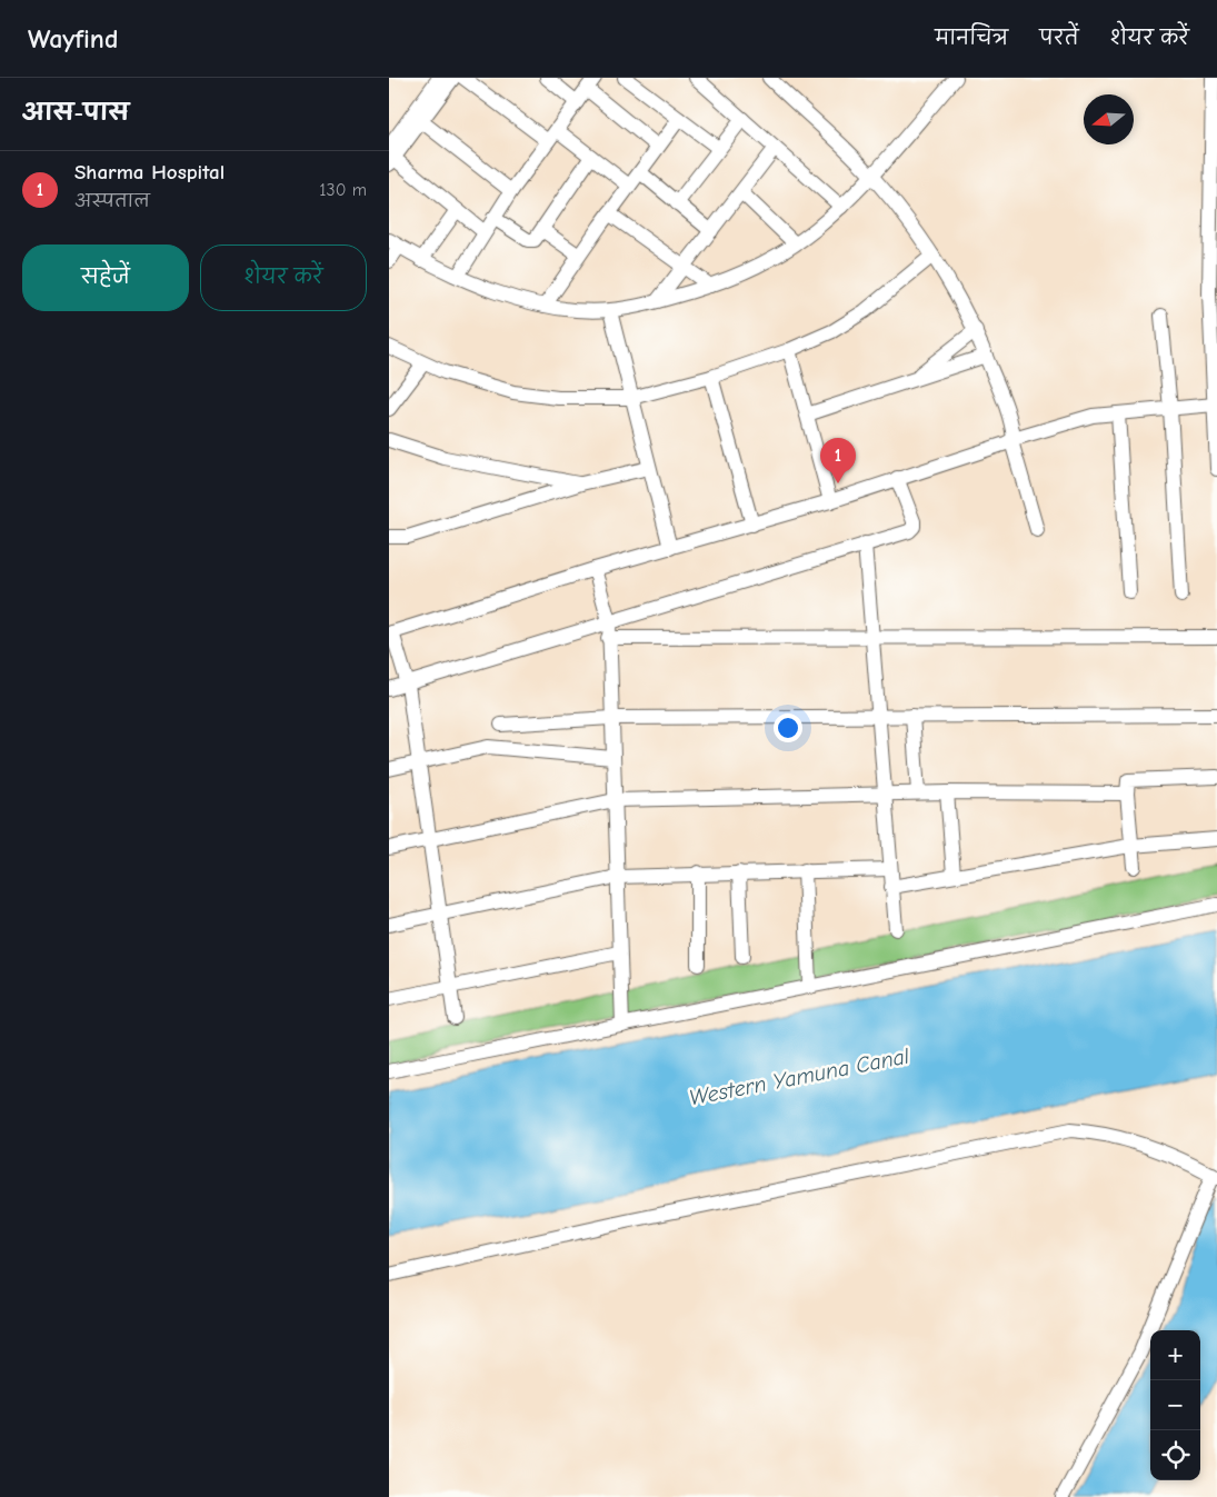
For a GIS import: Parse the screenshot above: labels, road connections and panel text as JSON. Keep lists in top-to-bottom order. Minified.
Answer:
{"water":["Western Yamuna Canal"],"north":"left","page":{"header":"Wayfind","nav":["मानचित्र","परतें","शेयर करें"],"heading":"आस-पास","list":[{"mark":"1","name":"Sharma Hospital","note":"अस्पताल","value":"130 m"}],"buttons":["सहेजें","शेयर करें"],"pins":"1","map_buttons":["+","−"]}}
